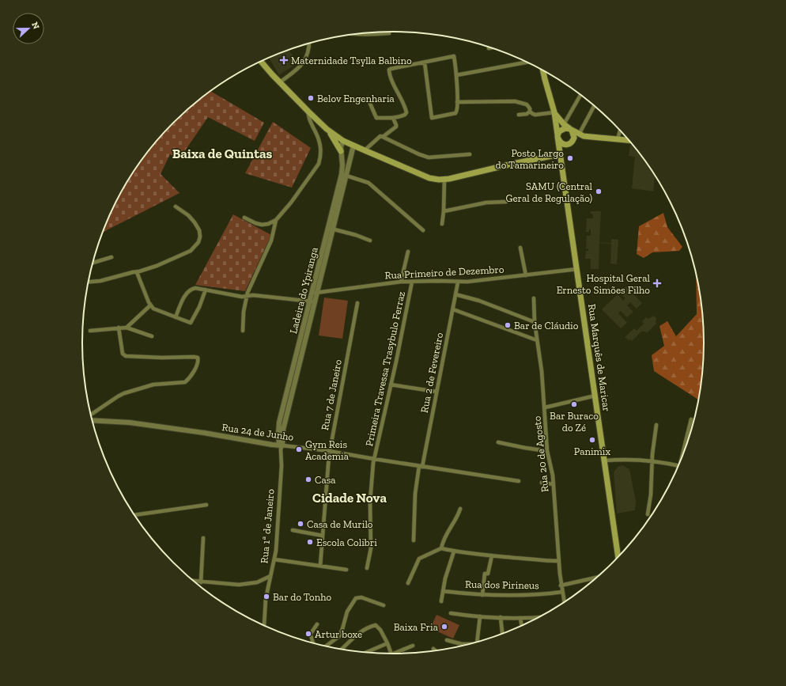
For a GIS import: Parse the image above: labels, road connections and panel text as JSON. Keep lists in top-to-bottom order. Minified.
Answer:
{"streets":{"main road":["Rua Marquês de Maricar"],"street":["Rua Primeiro de Dezembro","Ladeira do Ypiranga","Primeira Travessa Trasybulo Ferraz","Rua 2 de Fevereiro","Rua 7 de Janeiro","Rua 24 de Junho","Rua 20 de Agosto","Rua 1ª de Janeiro","Rua dos Pirineus"]},"crossings":[["Rua Primeiro de Dezembro","Ladeira do Ypiranga"],["Rua Primeiro de Dezembro","Rua Marquês de Maricar"],["Rua Primeiro de Dezembro","Primeira Travessa Trasybulo Ferraz"],["Rua Primeiro de Dezembro","Rua 2 de Fevereiro"],["Ladeira do Ypiranga","Rua 24 de Junho"],["Ladeira do Ypiranga","Rua 1ª de Janeiro"],["Primeira Travessa Trasybulo Ferraz","Rua 24 de Junho"],["Rua 2 de Fevereiro","Rua 24 de Junho"],["Rua 7 de Janeiro","Rua 24 de Junho"],["Rua 24 de Junho","Rua 1ª de Janeiro"],["Rua 20 de Agosto","Rua dos Pirineus"]],"districts":["Baixa de Quintas","Cidade Nova"],"places":{"health":["Maternidade Tsylla Balbino","Hospital Geral Ernesto Simões Filho"],"other":["Belov Engenharia","Posto Largo do Tamarineiro","SAMU (Central Geral de Regulação)","Bar de Cláudio","Bar Buraco do Zé","Panimix","Gym Reis Academia","Casa","Casa de Murilo","Escola Colibri","Bar do Tonho","Baixa Fria","Artur boxe"]},"north":"right"}
